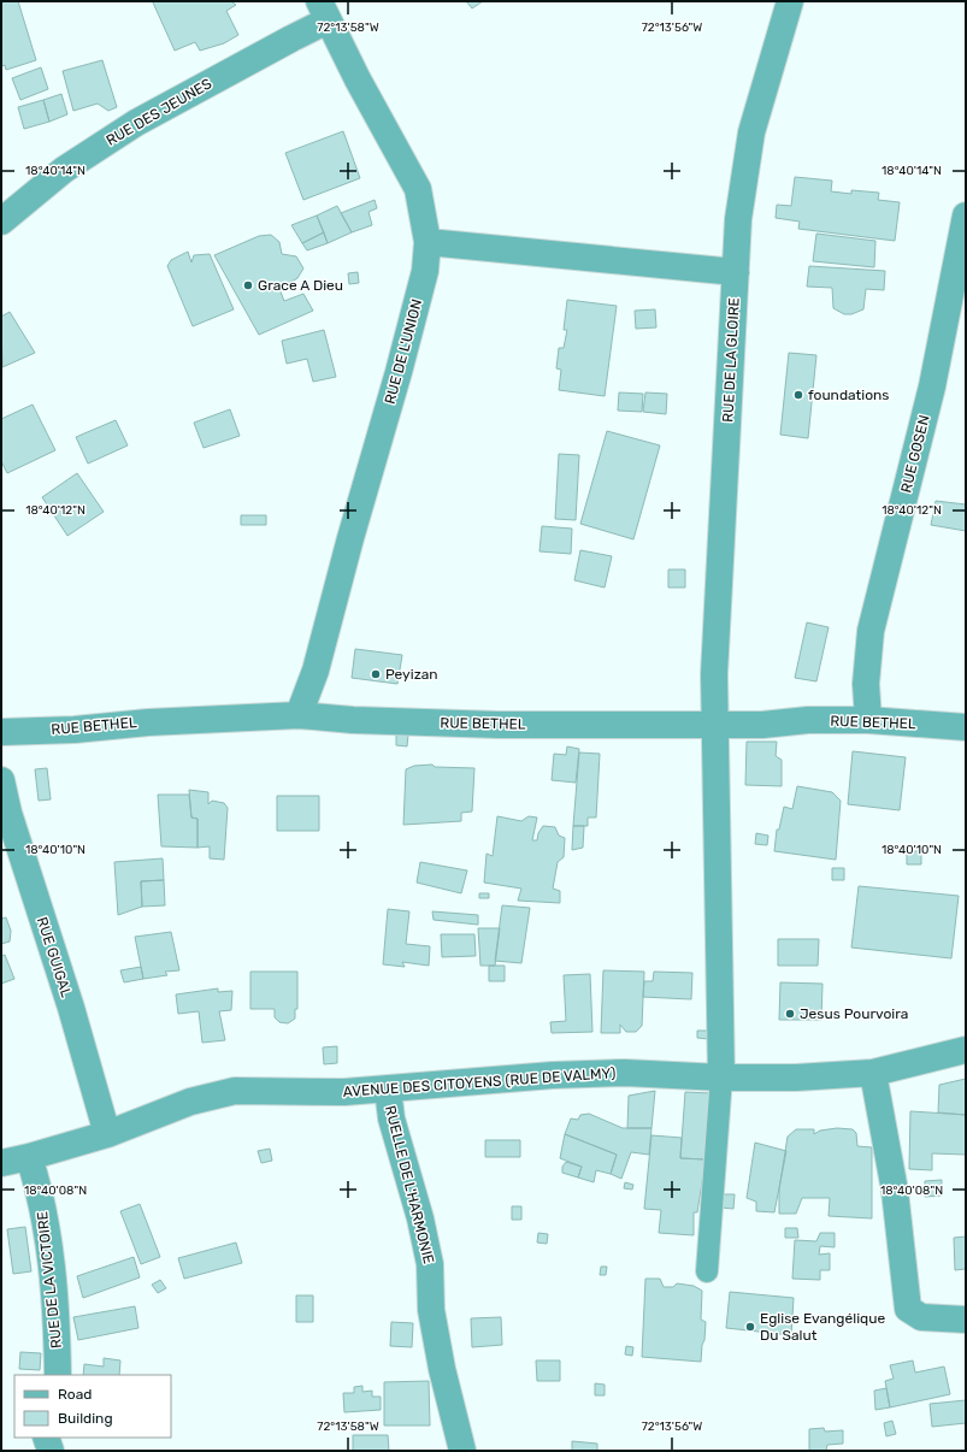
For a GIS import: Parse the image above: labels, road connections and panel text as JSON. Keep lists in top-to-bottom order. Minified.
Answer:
{"streets":{"street":["RUE DES JEUNES","RUE DE L'UNION","RUE DE LA GLOIRE","RUE GOSEN","RUE BETHEL","RUE GUIGAL","AVENUE DES CITOYENS (RUE DE VALMY)","RUELLE DE L'HARMONIE","RUE DE LA VICTOIRE"]},"crossings":[["RUE DES JEUNES","RUE DE L'UNION"],["RUE DE L'UNION","RUE BETHEL"],["RUE DE LA GLOIRE","RUE BETHEL"],["RUE DE LA GLOIRE","AVENUE DES CITOYENS (RUE DE VALMY)"],["RUE GOSEN","RUE BETHEL"],["RUE GUIGAL","AVENUE DES CITOYENS (RUE DE VALMY)"],["AVENUE DES CITOYENS (RUE DE VALMY)","RUELLE DE L'HARMONIE"],["AVENUE DES CITOYENS (RUE DE VALMY)","RUE DE LA VICTOIRE"]],"places":["Grace A Dieu","foundations","Peyizan","Jesus Pourvoira","Eglise Evangélique Du Salut"],"legend":["Road","Building"],"coordinates":["72°13'58\"W","72°13'56\"W","18°40'14\"N","18°40'12\"N","18°40'10\"N","18°40'08\"N"]}
